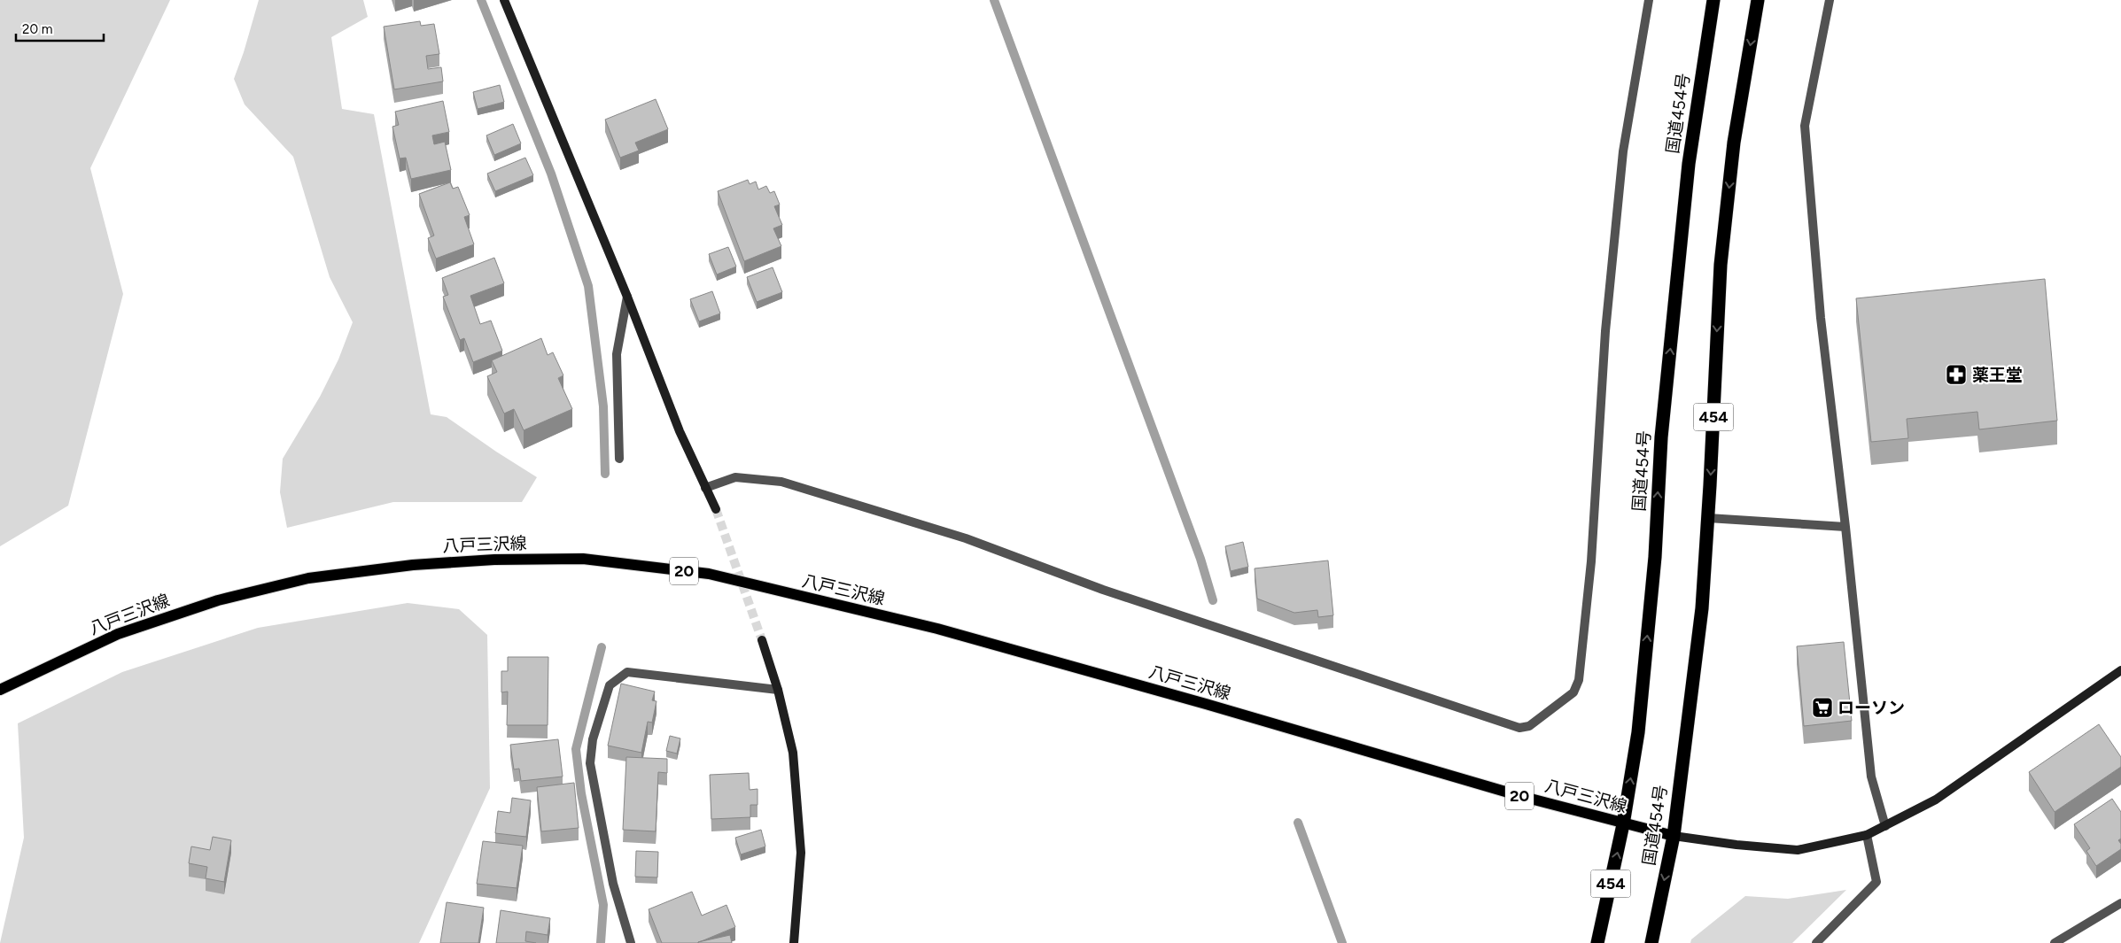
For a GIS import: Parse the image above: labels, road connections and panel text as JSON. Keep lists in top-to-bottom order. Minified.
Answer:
{"streets":{"highway":["国道454号","454"],"main road":["八戸三沢線","20"]},"crossings":[["国道454号","八戸三沢線"]],"places":{"pharmacy":["薬王堂"],"supermarket":["ローソン"]},"scale_bar":"20 m"}
